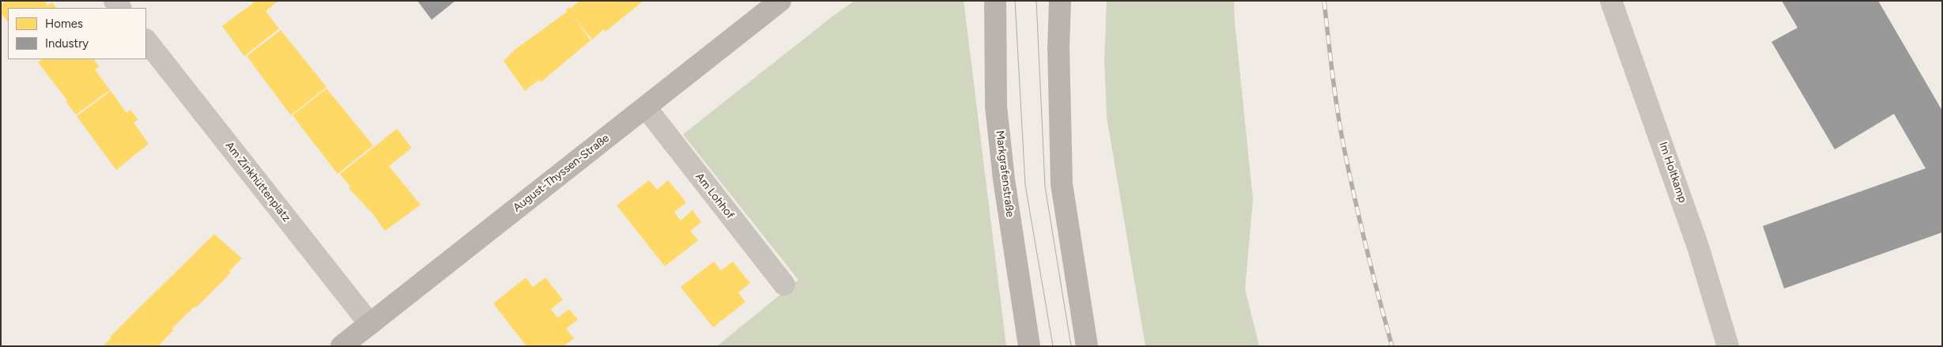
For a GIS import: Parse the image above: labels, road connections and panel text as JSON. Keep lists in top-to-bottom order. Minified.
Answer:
{"streets":{"street":["Im Holtkamp","August-Thyssen-Straße","Markgrafenstraße","Am Zinkhüttenplatz","Am Lohhof"]},"crossings":[["August-Thyssen-Straße","Am Zinkhüttenplatz"],["August-Thyssen-Straße","Am Lohhof"]],"legend":["Homes","Industry"]}
